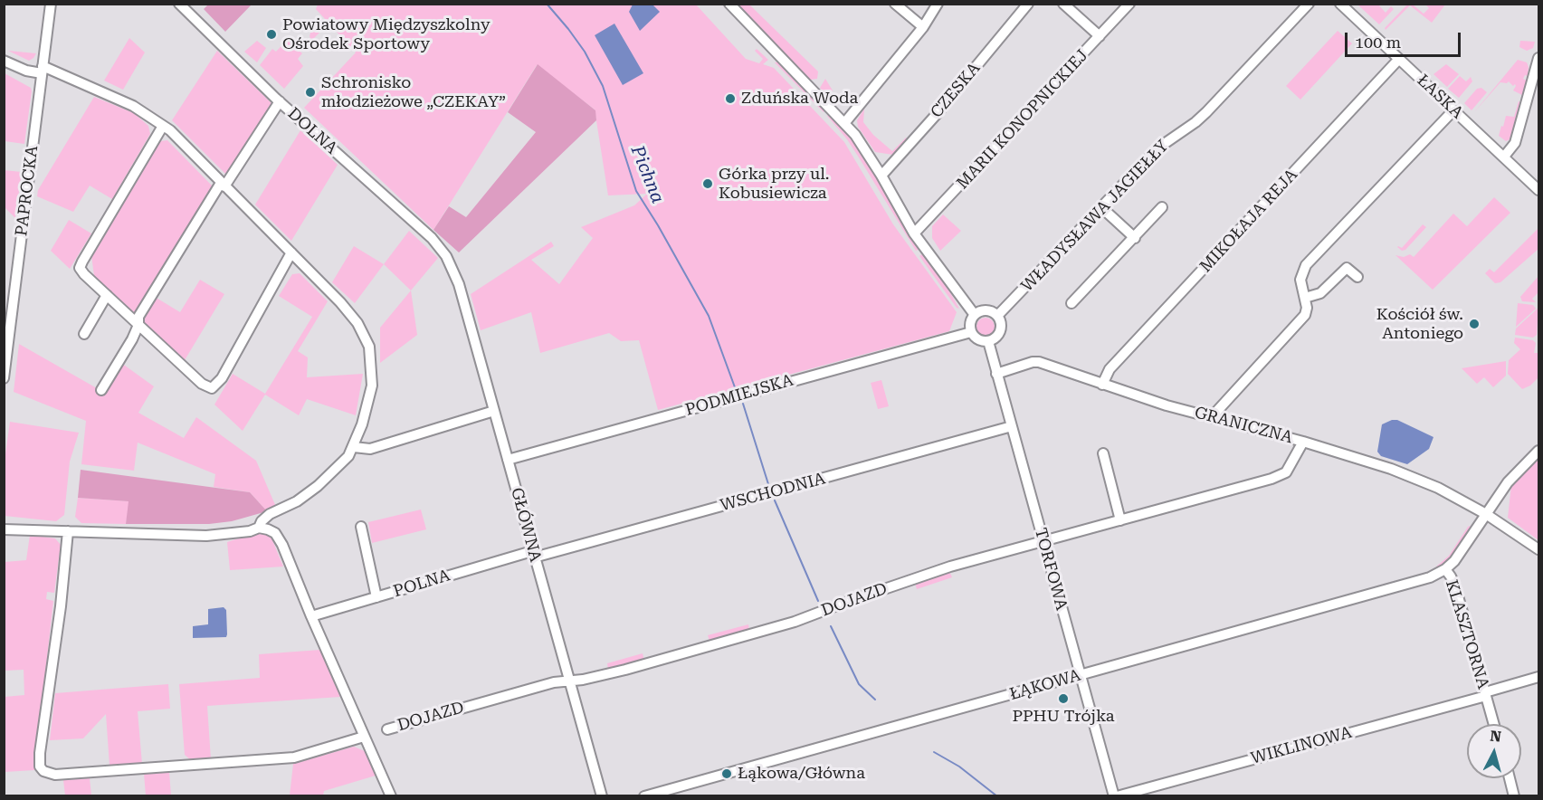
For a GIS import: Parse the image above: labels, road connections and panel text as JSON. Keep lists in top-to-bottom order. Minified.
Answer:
{"streets":{"street":["CZESKA","ŁASKA","MARII KONOPNICKIEJ","DOLNA","PAPROCKA","WŁADYSŁAWA JAGIEŁŁY","MIKOŁAJA REJA","PODMIEJSKA","GRANICZNA","WSCHODNIA","GŁÓWNA","TORFOWA","POLNA","DOJAZD","KLASZTORNA","ŁĄKOWA","WIKLINOWA"]},"crossings":[["ŁASKA","MIKOŁAJA REJA"],["DOLNA","GŁÓWNA"],["WŁADYSŁAWA JAGIEŁŁY","PODMIEJSKA"],["WŁADYSŁAWA JAGIEŁŁY","TORFOWA"],["MIKOŁAJA REJA","GRANICZNA"],["PODMIEJSKA","GŁÓWNA"],["PODMIEJSKA","TORFOWA"],["GRANICZNA","TORFOWA"],["GRANICZNA","DOJAZD"],["GRANICZNA","KLASZTORNA"],["WSCHODNIA","GŁÓWNA"],["WSCHODNIA","TORFOWA"],["WSCHODNIA","POLNA"],["GŁÓWNA","POLNA"],["GŁÓWNA","DOJAZD"],["TORFOWA","DOJAZD"],["TORFOWA","ŁĄKOWA"],["TORFOWA","WIKLINOWA"],["KLASZTORNA","ŁĄKOWA"],["KLASZTORNA","WIKLINOWA"]],"water":["Pichna"],"places":["Powiatowy Międzyszkolny Ośrodek Sportowy","Schronisko młodzieżowe „CZEKAY”","Zduńska Woda","Górka przy ul. Kobusiewicza","Kościół św. Antoniego","PPHU Trójka","Łąkowa/Główna"],"scale_bar":"100 m","north":"top"}
